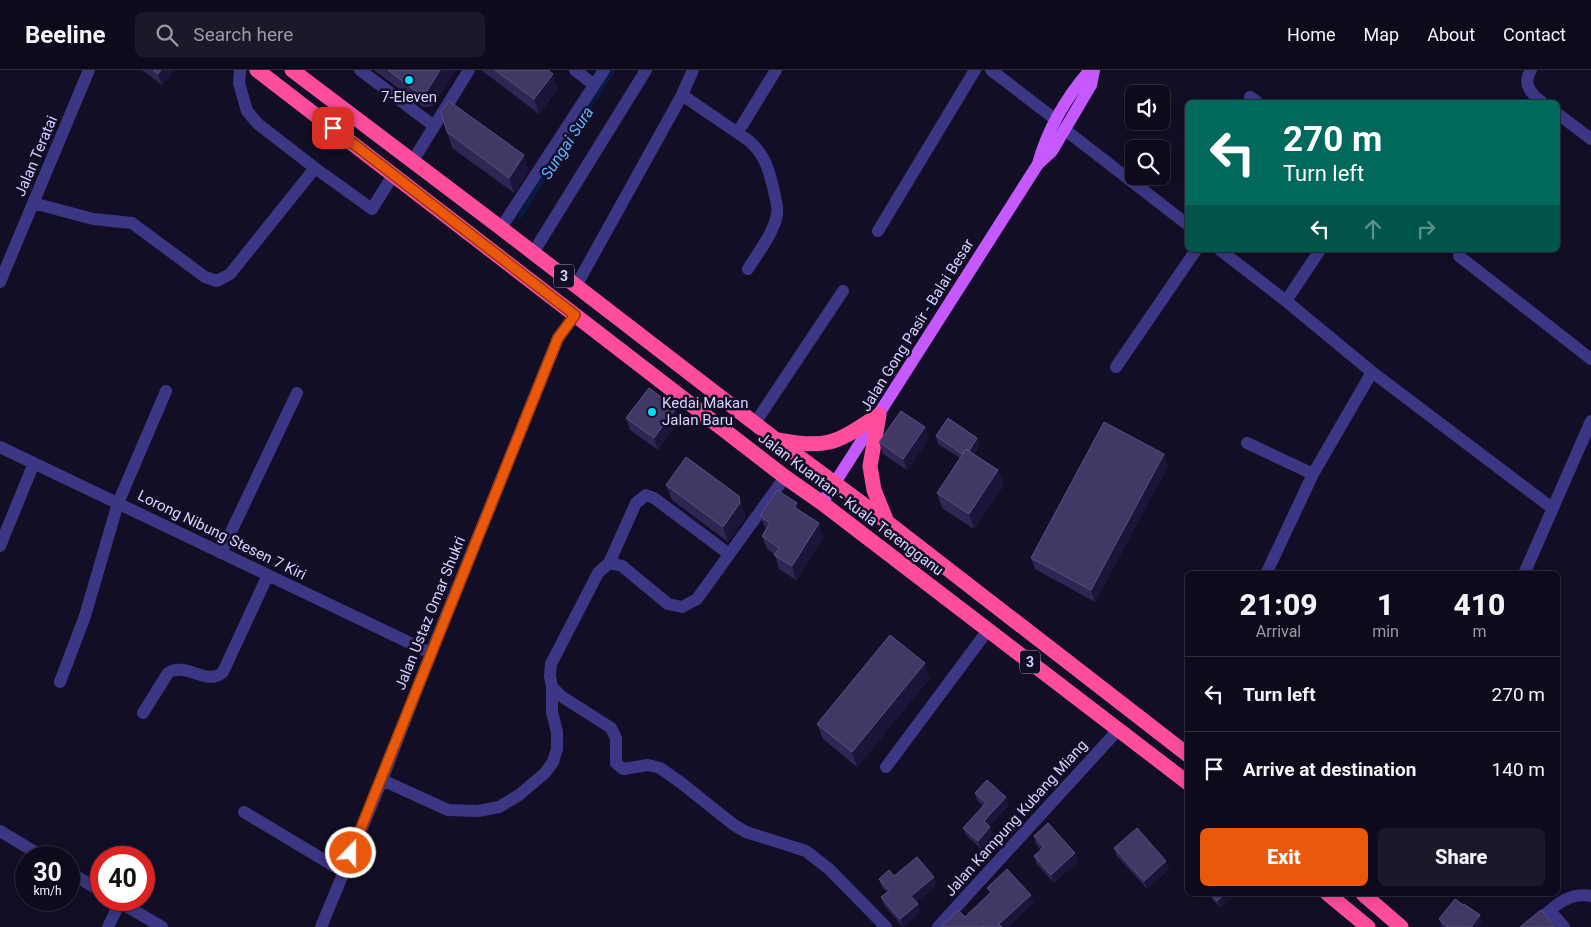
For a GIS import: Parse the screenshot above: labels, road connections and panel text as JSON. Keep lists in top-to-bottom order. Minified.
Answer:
{"streets":{"highway":["3","Jalan Kuantan - Kuala Terengganu"],"main road":["Jalan Gong Pasir - Balai Besar"],"street":["Jalan Teratai","Lorong Nibung Stesen 7 Kiri","Jalan Ustaz Omar Shukri","Jalan Kampung Kubang Miang"]},"crossings":[["Jalan Gong Pasir - Balai Besar","Jalan Kuantan - Kuala Terengganu"],["Jalan Kuantan - Kuala Terengganu","Jalan Ustaz Omar Shukri"],["Jalan Kuantan - Kuala Terengganu","Jalan Kampung Kubang Miang"],["Lorong Nibung Stesen 7 Kiri","Jalan Ustaz Omar Shukri"]],"water":["Sungai Sura"],"places":["7-Eleven","Kedai Makan Jalan Baru"],"page":{"header":"Beeline","search":"Search here","nav":["Home","Map","About","Contact"],"turn":["270 m","Turn left"],"eta":["21:09","Arrival","1","min","410","m"],"list":[{"name":"Turn left","value":"270 m"},{"name":"Arrive at destination","value":"140 m"}],"buttons":["Exit","Share"],"speed":"30 km/h","limit":"40"}}
